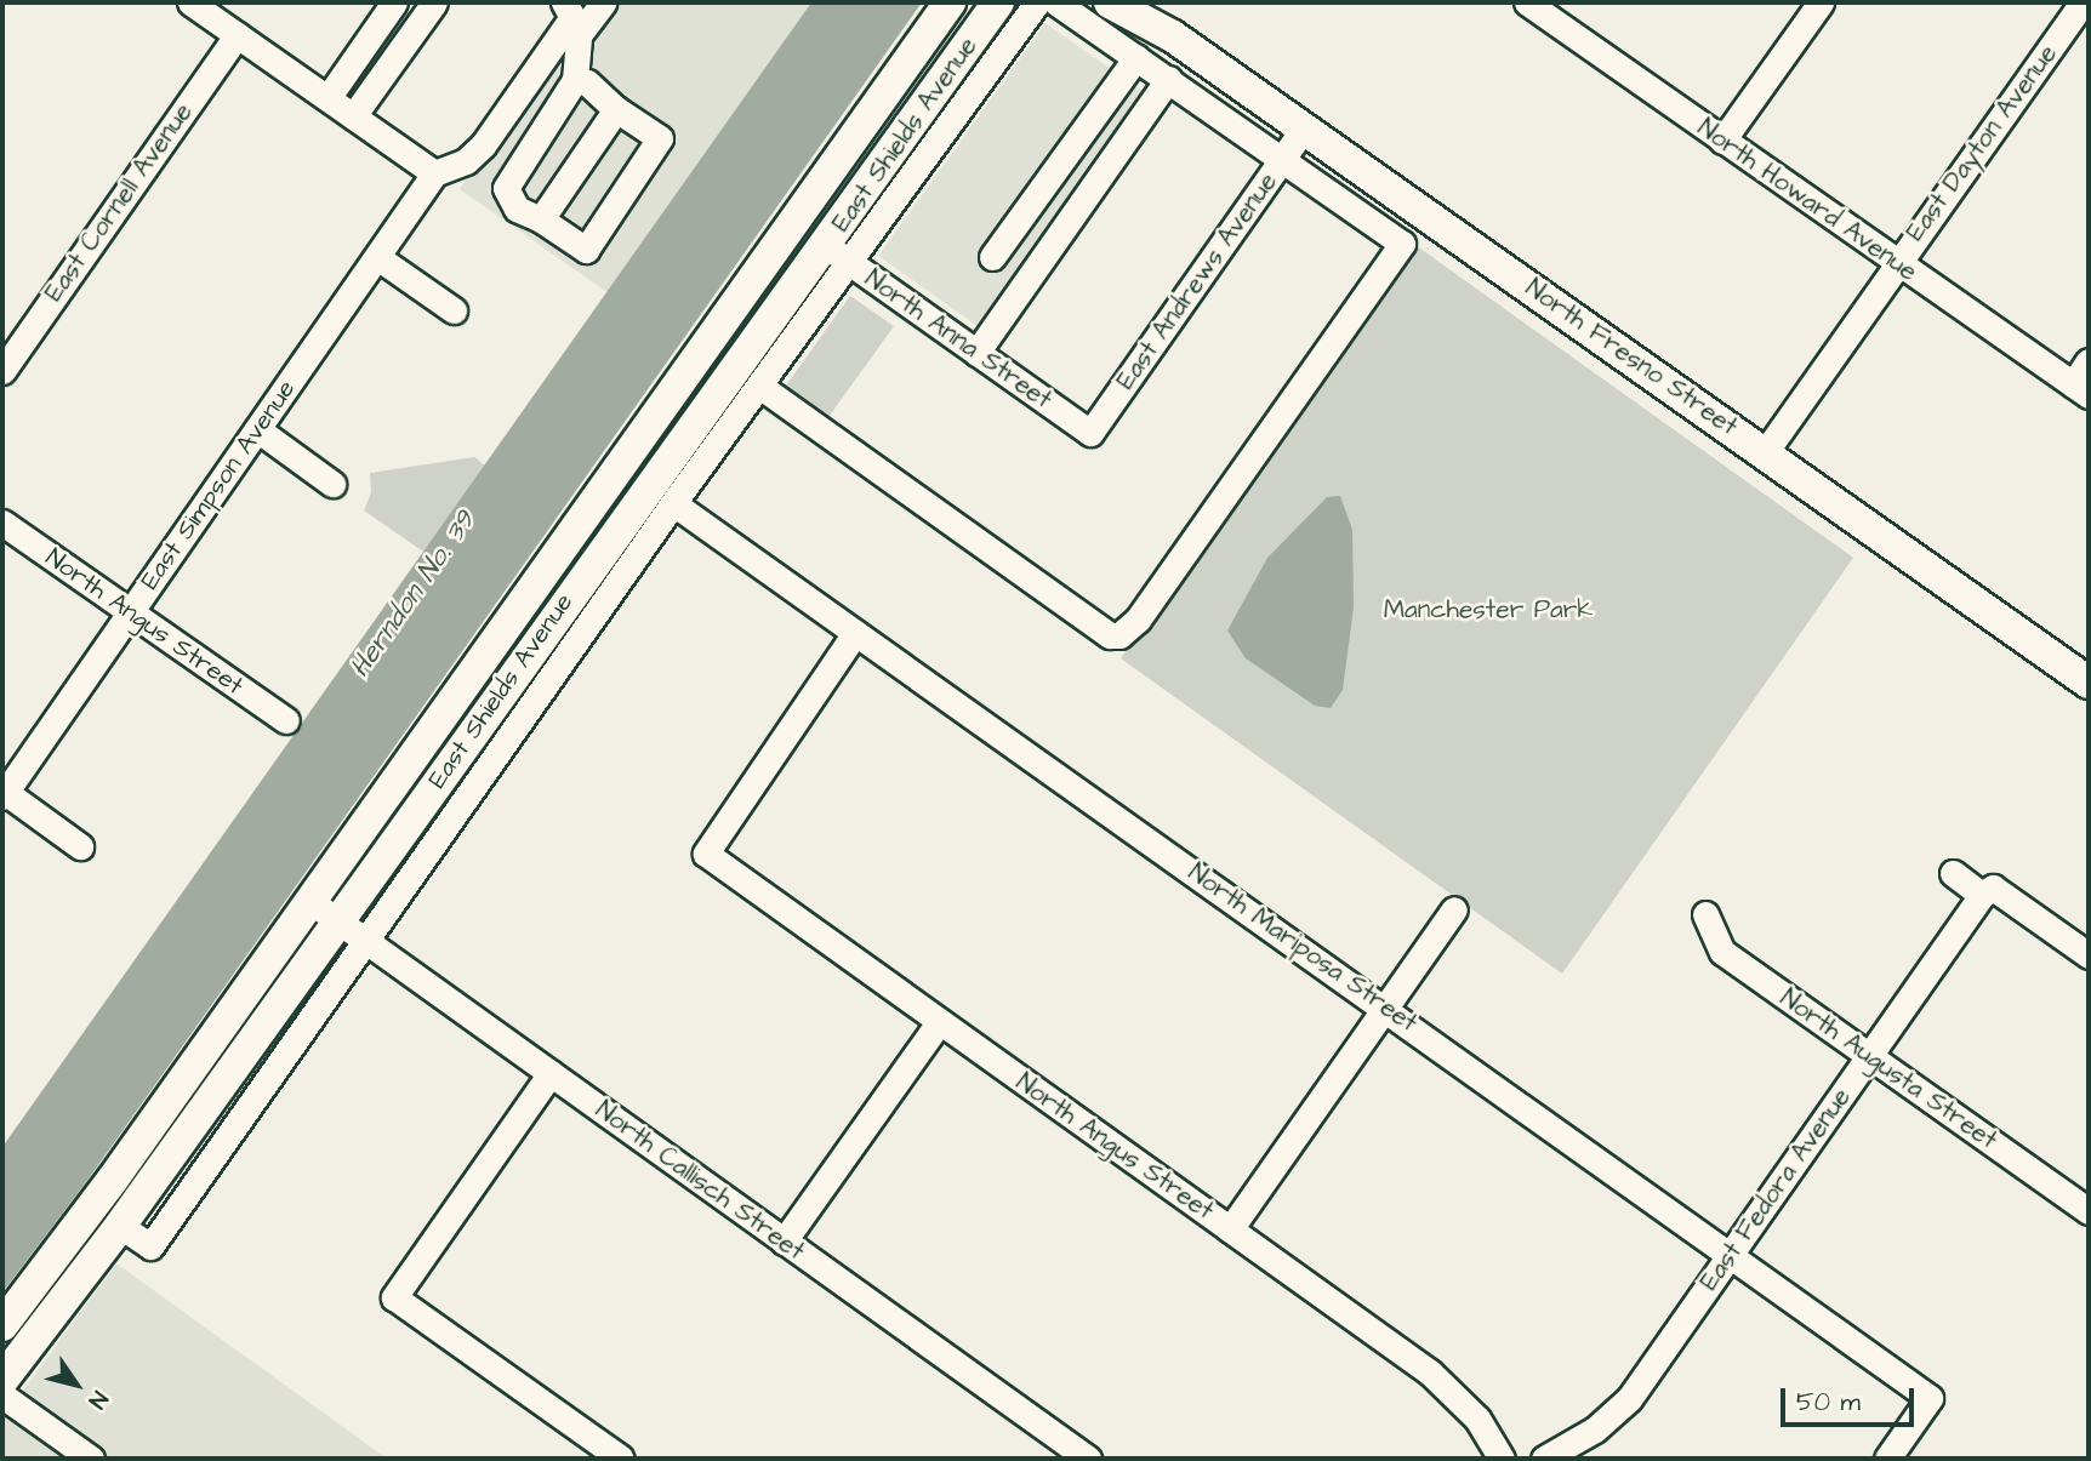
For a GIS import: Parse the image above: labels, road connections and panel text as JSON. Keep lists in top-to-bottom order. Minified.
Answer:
{"streets":{"main road":["East Shields Avenue","North Fresno Street"],"street":["East Dayton Avenue","North Howard Avenue","East Cornell Avenue","East Andrews Avenue","North Anna Street","East Simpson Avenue","North Angus Street","North Mariposa Street","North Augusta Street","North Callisch Street","East Fedora Avenue"]},"crossings":[["East Shields Avenue","North Anna Street"],["East Shields Avenue","North Callisch Street"],["East Dayton Avenue","North Howard Avenue"],["East Dayton Avenue","North Fresno Street"],["East Andrews Avenue","North Anna Street"],["East Andrews Avenue","North Fresno Street"],["East Simpson Avenue","North Angus Street"],["North Angus Street","North Mariposa Street"],["North Mariposa Street","East Fedora Avenue"],["North Augusta Street","East Fedora Avenue"]],"water":["Herndon No. 39"],"parks":["Manchester Park"],"scale_bar":"50 m","north":"bottom right"}
